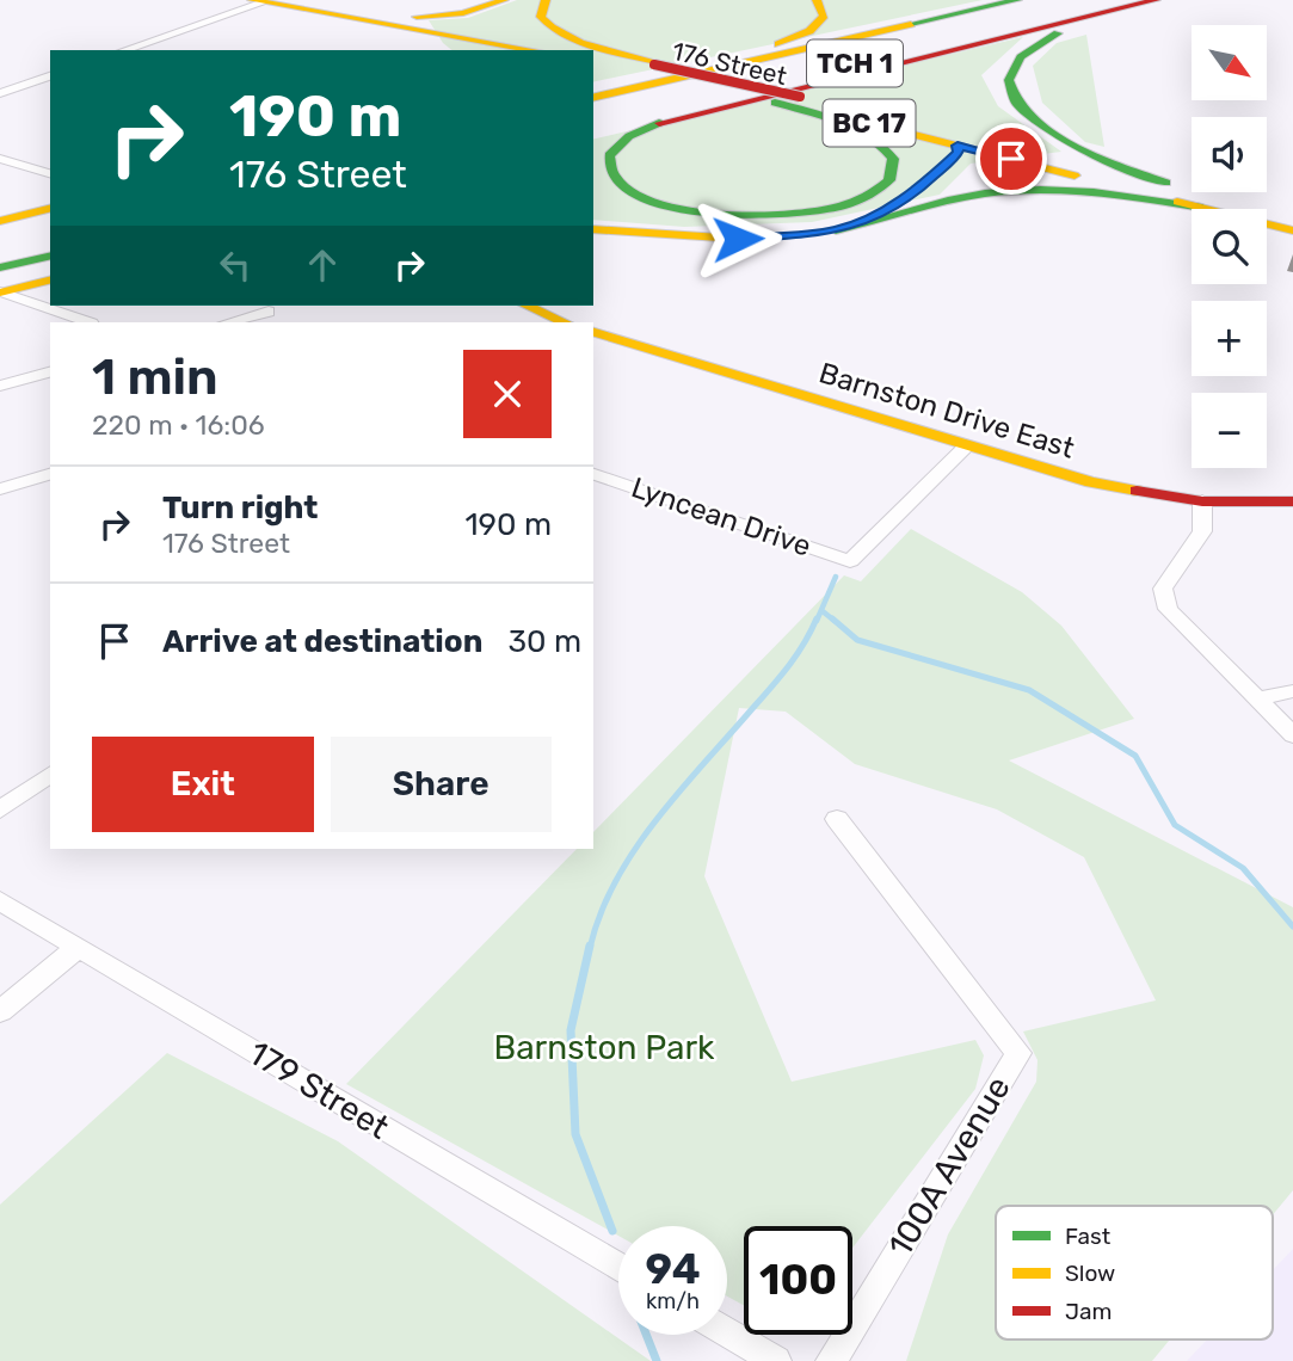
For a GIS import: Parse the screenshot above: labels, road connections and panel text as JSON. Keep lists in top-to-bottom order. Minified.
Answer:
{"streets":{"main road":["176 Street","TCH 1","BC 17","Barnston Drive East"],"street":["Lyncean Drive","179 Street","100A Avenue"]},"crossings":[["Barnston Drive East","Lyncean Drive"]],"parks":["Barnston Park"],"legend":["Fast","Slow","Jam"],"north":"bottom right","page":{"map_buttons":["+","−"],"turn":["190 m","176 Street"],"heading":["1 min","220 m · 16:06"],"list":[{"name":"Turn right","note":"176 Street","value":"190 m"},{"name":"Arrive at destination","value":"30 m"}],"buttons":["Exit","Share"],"speed":"94 km/h","limit":"100"}}
